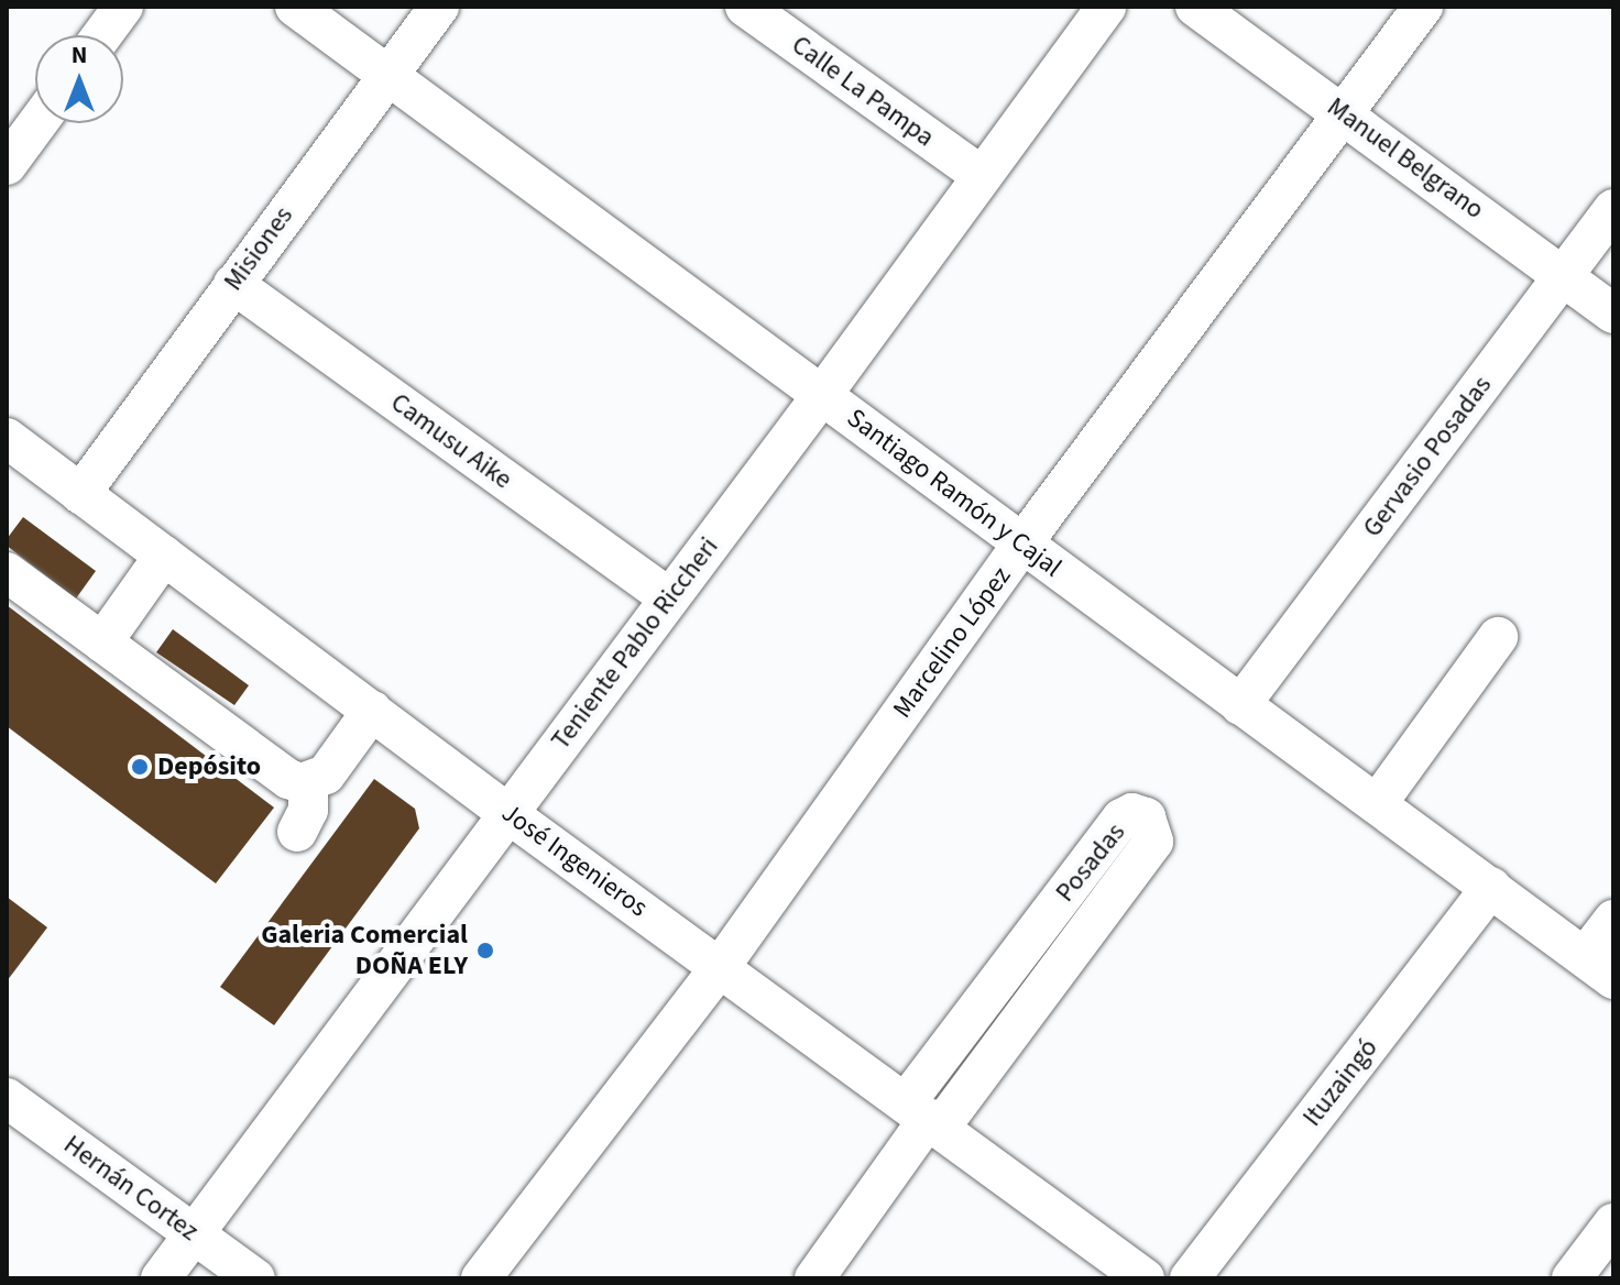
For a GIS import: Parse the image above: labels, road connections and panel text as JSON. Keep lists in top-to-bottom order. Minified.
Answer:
{"streets":{"street":["Calle La Pampa","Manuel Belgrano","Misiones","Camusu Aike","Gervasio Posadas","Santiago Ramón y Cajal","Marcelino López","Teniente Pablo Riccheri","José Ingenieros","Posadas","Ituzaingó","Hernán Cortez"]},"crossings":[["Calle La Pampa","Teniente Pablo Riccheri"],["Manuel Belgrano","Gervasio Posadas"],["Manuel Belgrano","Marcelino López"],["Misiones","Camusu Aike"],["Misiones","Santiago Ramón y Cajal"],["Misiones","José Ingenieros"],["Camusu Aike","Teniente Pablo Riccheri"],["Gervasio Posadas","Santiago Ramón y Cajal"],["Santiago Ramón y Cajal","Marcelino López"],["Santiago Ramón y Cajal","Teniente Pablo Riccheri"],["Santiago Ramón y Cajal","Ituzaingó"],["Marcelino López","José Ingenieros"],["Teniente Pablo Riccheri","José Ingenieros"],["Teniente Pablo Riccheri","Hernán Cortez"],["José Ingenieros","Posadas"]],"places":["Depósito","Galeria Comercial DOÑA ELY"],"north":"top"}
